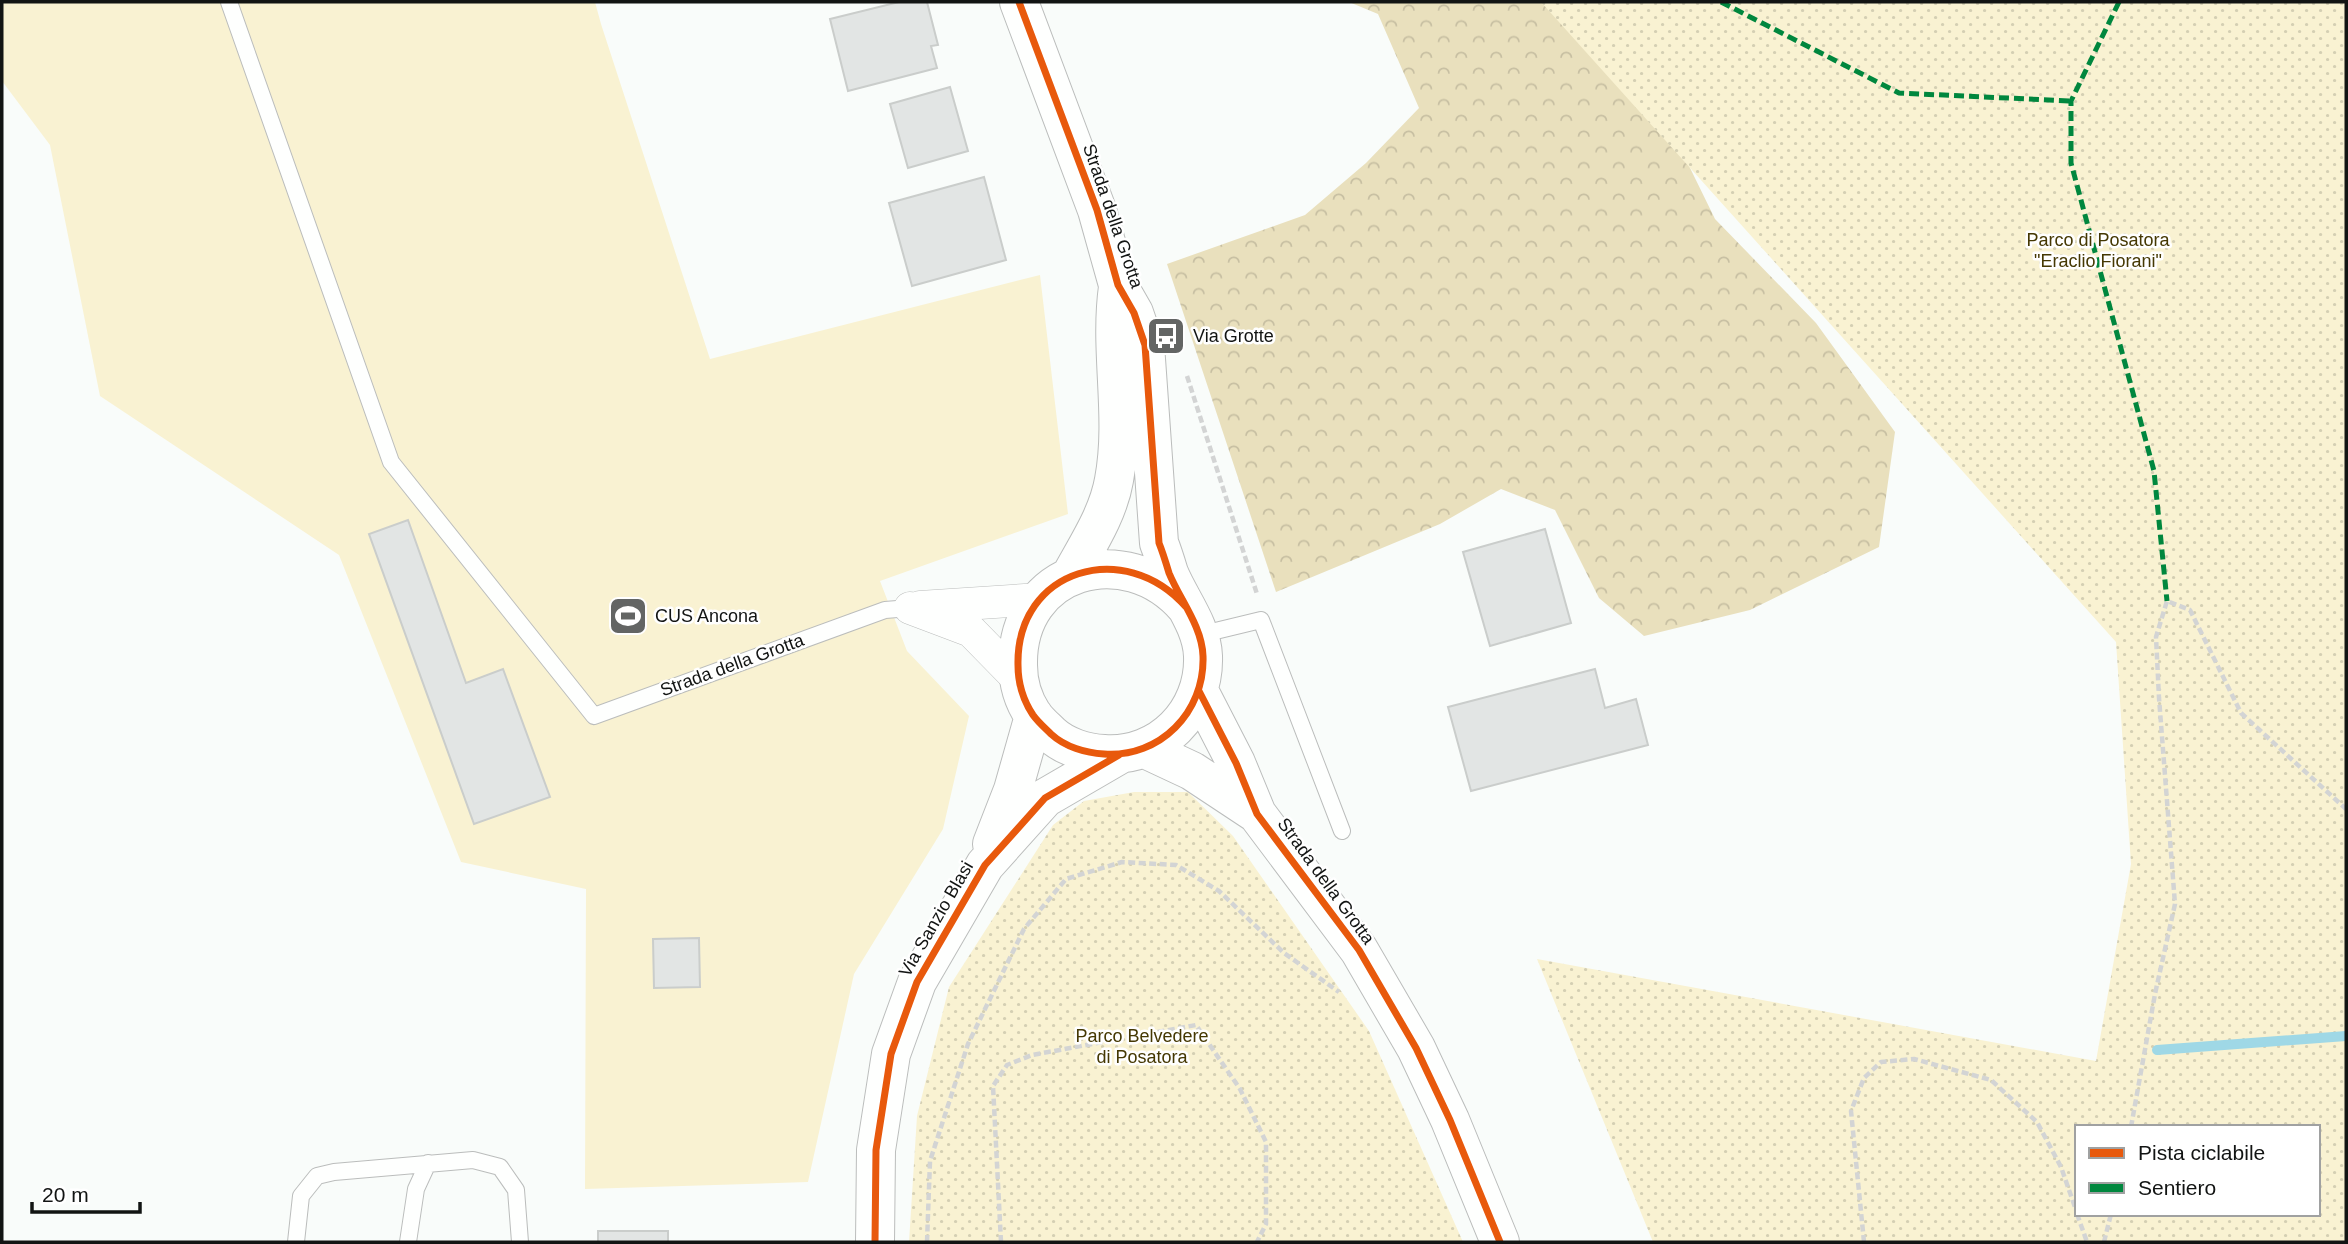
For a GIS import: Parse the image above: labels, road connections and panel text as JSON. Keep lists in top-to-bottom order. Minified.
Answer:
{"streets":{"street":["Strada della Grotta","Via Sanzio Blasi"]},"crossings":[["Strada della Grotta","Via Sanzio Blasi"]],"parks":["Parco di Posatora \"Eraclio Fiorani\"","Parco Belvedere di Posatora"],"places":{"bus stop":["Via Grotte"],"sports":["CUS Ancona"]},"legend":["Pista ciclabile","Sentiero"],"scale_bar":"20 m"}
